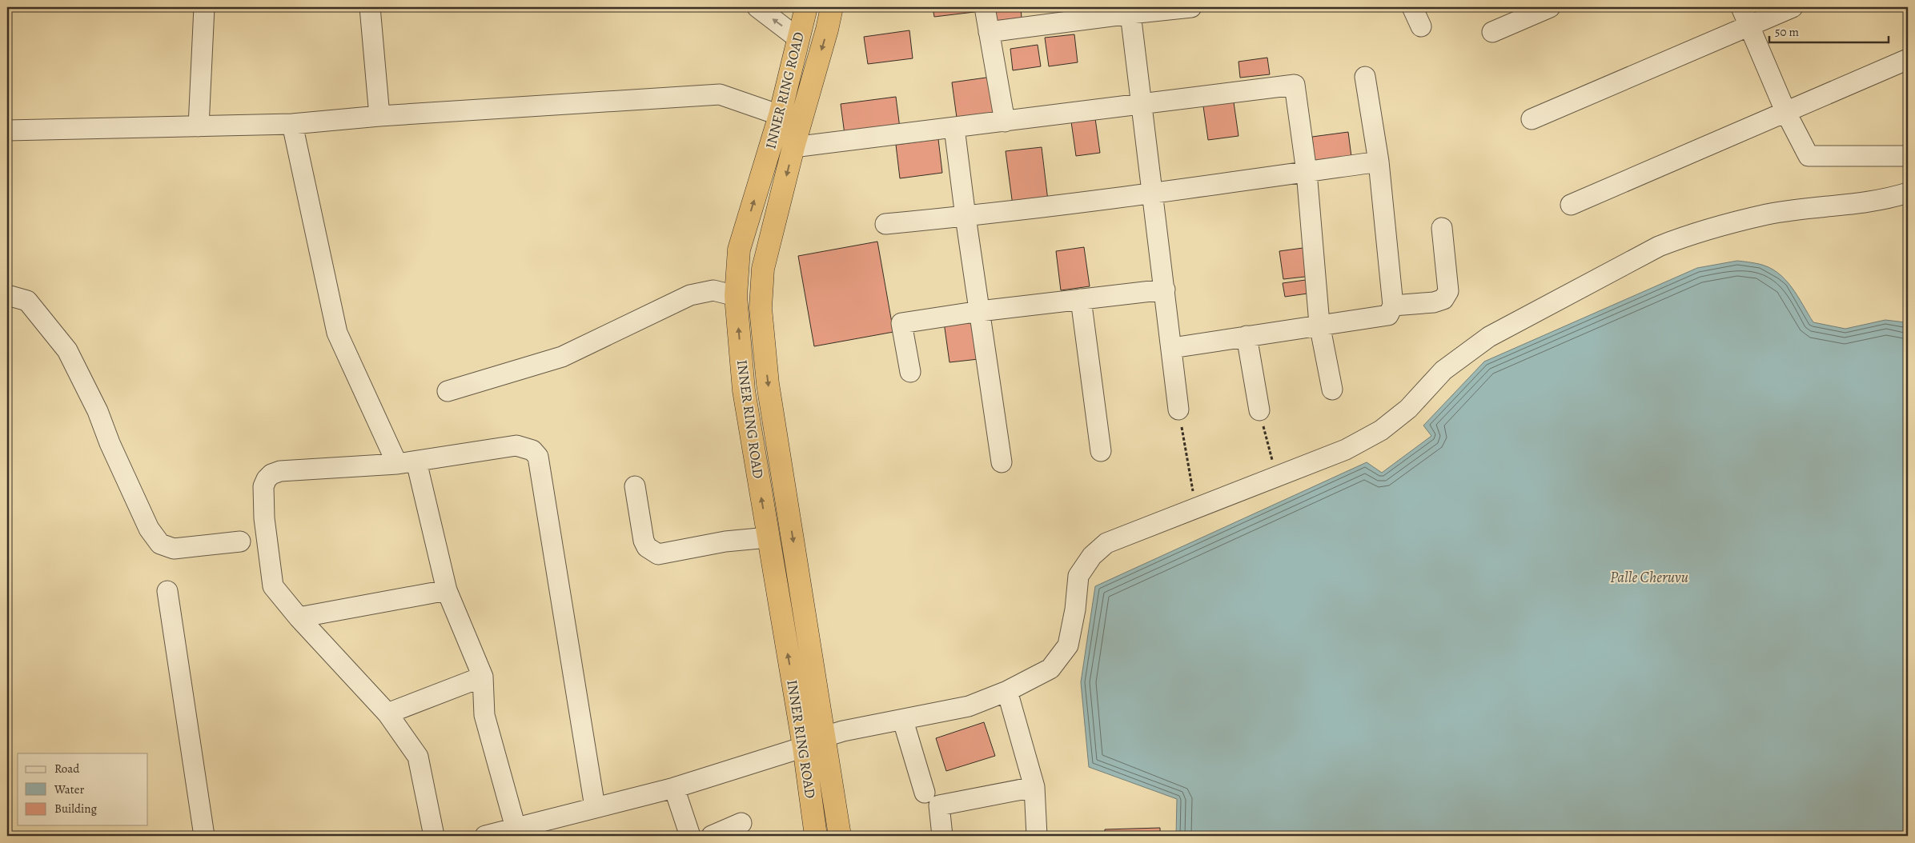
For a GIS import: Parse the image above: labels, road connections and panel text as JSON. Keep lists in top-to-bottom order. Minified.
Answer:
{"streets":{"highway":["INNER RING ROAD"]},"water":["Palle Cheruvu"],"legend":["Road","Water","Building"],"scale_bar":"50 m"}
